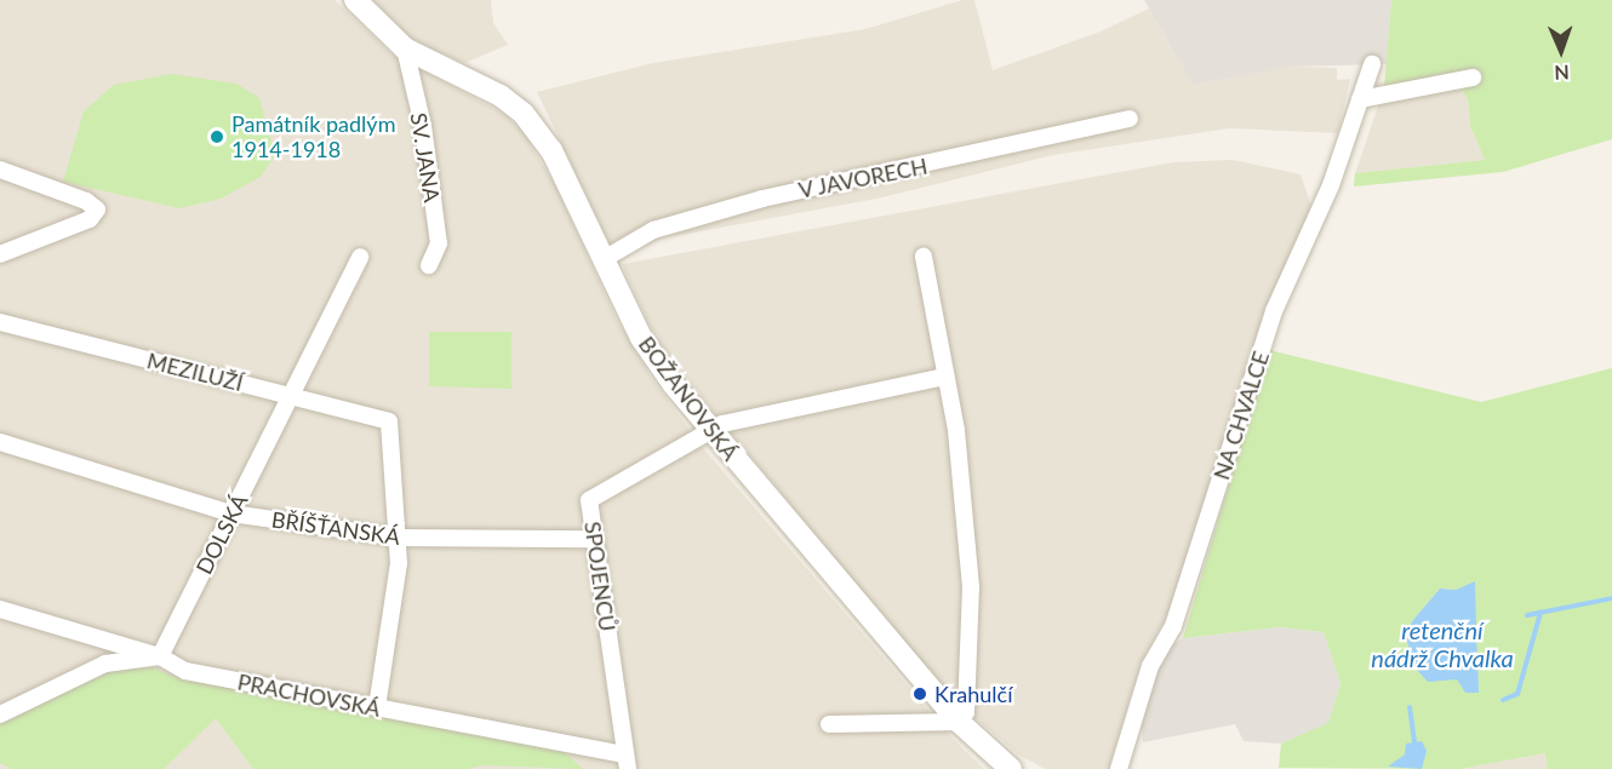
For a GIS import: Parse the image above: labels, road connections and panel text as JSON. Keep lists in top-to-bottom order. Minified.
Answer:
{"streets":{"street":["SV. JANA","V JAVORECH","MEZILUŽÍ","BOŽANOVSKÁ","NA CHVALCE","BŘÍŠŤANSKÁ","DOLSKÁ","SPOJENCŮ","PRACHOVSKÁ"]},"crossings":[["SV. JANA","BOŽANOVSKÁ"],["V JAVORECH","BOŽANOVSKÁ"],["MEZILUŽÍ","BŘÍŠŤANSKÁ"],["MEZILUŽÍ","DOLSKÁ"],["BOŽANOVSKÁ","SPOJENCŮ"],["BŘÍŠŤANSKÁ","DOLSKÁ"],["BŘÍŠŤANSKÁ","SPOJENCŮ"],["DOLSKÁ","PRACHOVSKÁ"],["SPOJENCŮ","PRACHOVSKÁ"]],"water":["retenční nádrž Chvalka"],"places":["Památník padlým 1914-1918","Krahulčí"],"north":"bottom"}
